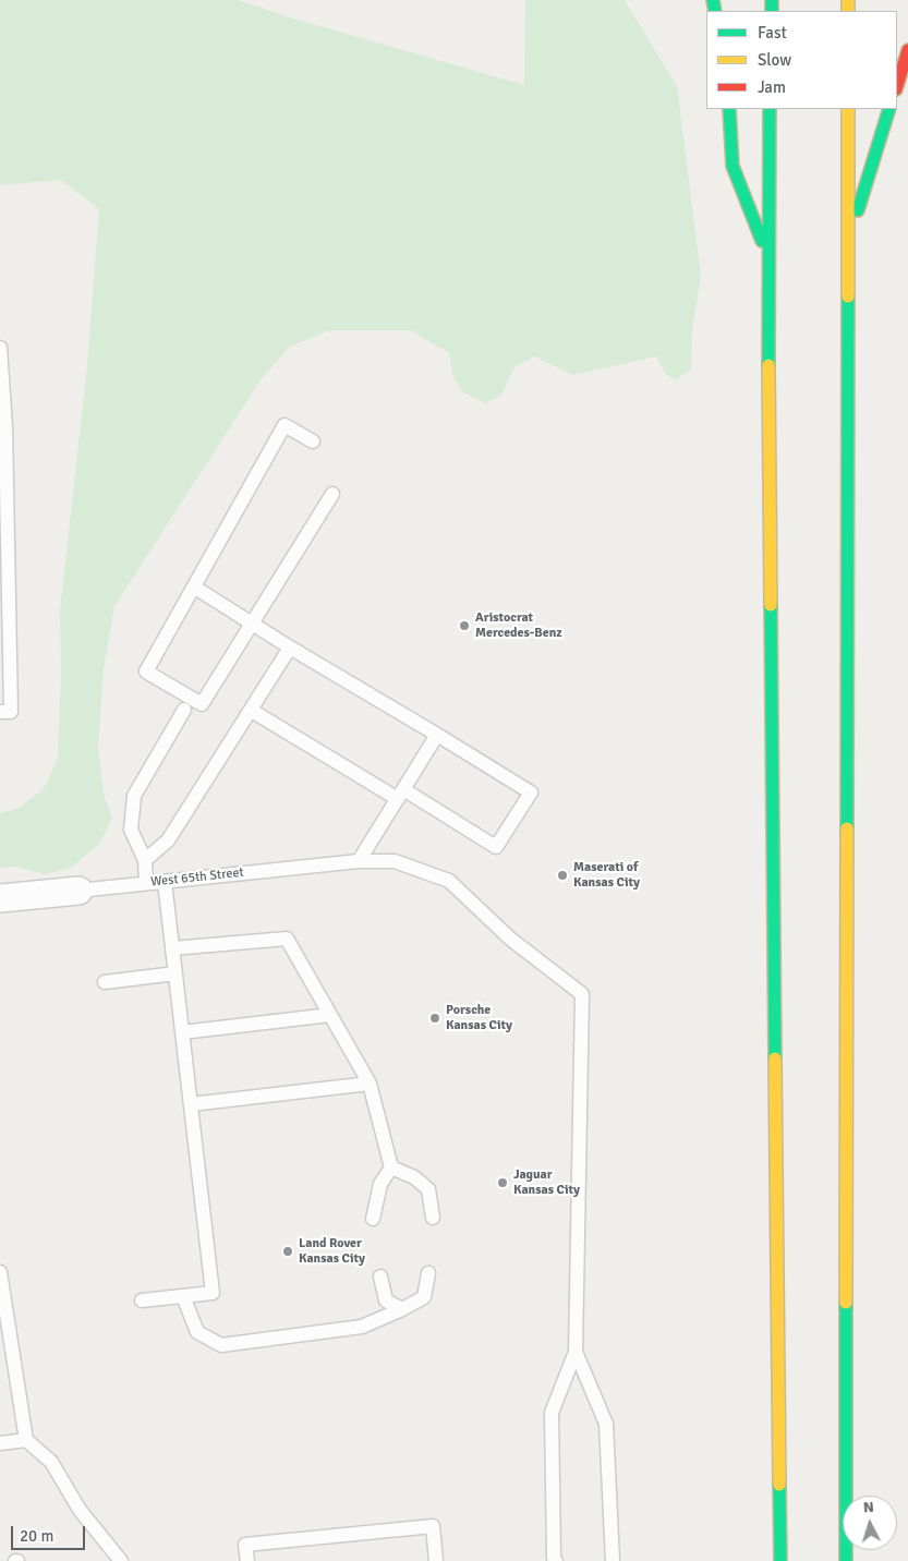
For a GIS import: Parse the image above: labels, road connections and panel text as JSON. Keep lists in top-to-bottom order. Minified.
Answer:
{"streets":{"street":["West 65th Street"]},"places":["Aristocrat Mercedes-Benz","Maserati of Kansas City","Porsche Kansas City","Jaguar Kansas City","Land Rover Kansas City"],"legend":["Fast","Slow","Jam"],"scale_bar":"20 m","north":"top"}
